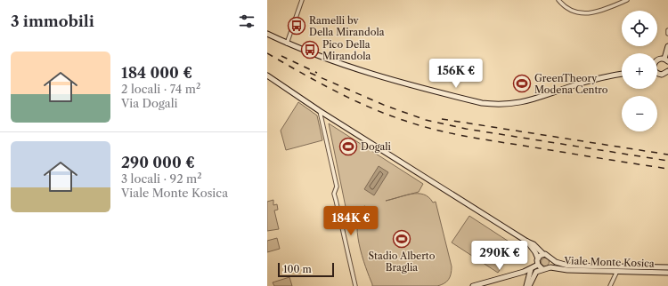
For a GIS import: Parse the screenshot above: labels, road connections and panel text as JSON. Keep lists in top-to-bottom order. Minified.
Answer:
{"streets":{"street":["Viale Monte Kosica"]},"places":{"bus stop":["Ramelli bv Della Mirandola","Pico Della Mirandola"],"sports":["GreenTheory Modena Centro","Dogali","Stadio Alberto Braglia"]},"scale_bar":"100 m","page":{"heading":"3 immobili","map_buttons":["+","−"],"list":[{"name":"184 000 €","note":"2 locali · 74 m² · Via Dogali"},{"name":"290 000 €","note":"3 locali · 92 m² · Viale Monte Kosica"}],"price":["156K €","184K €","290K €"],"scale":"100 m"}}
